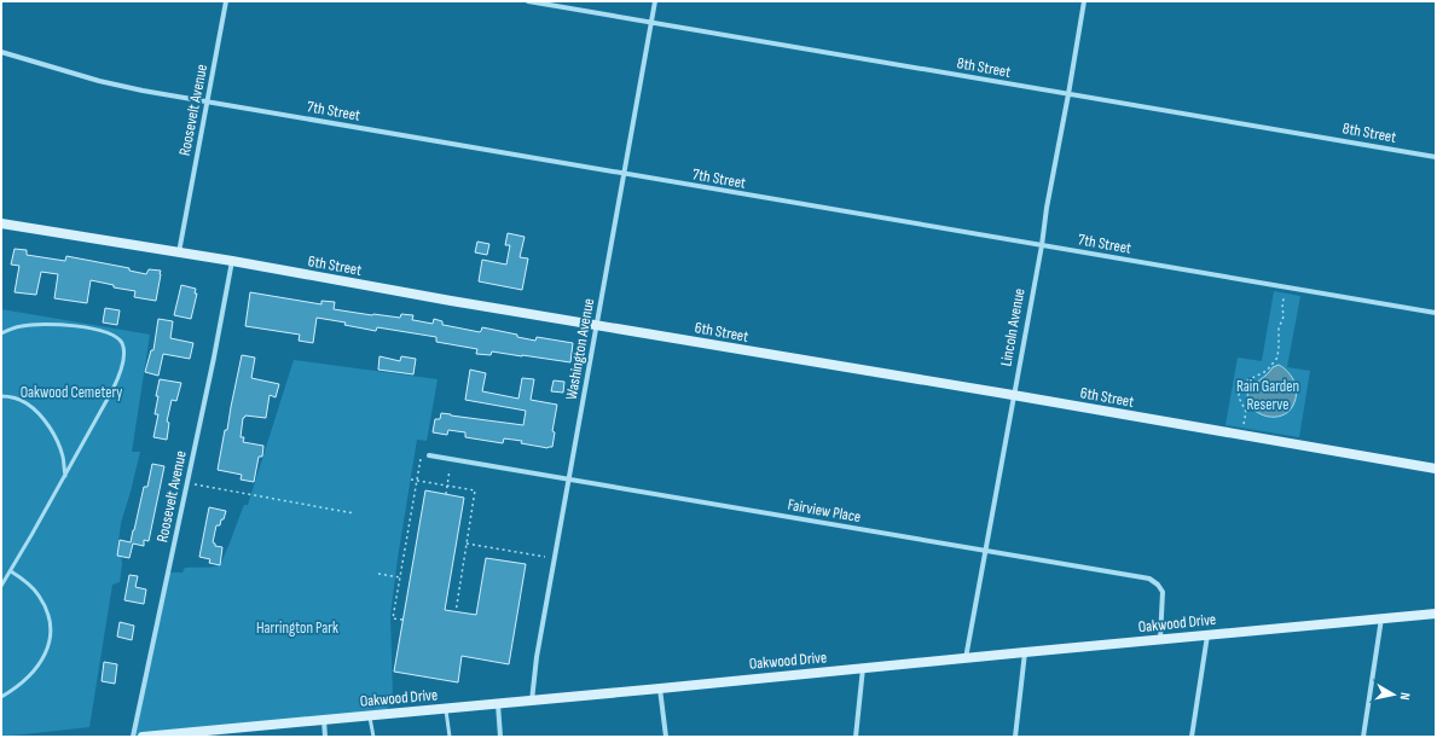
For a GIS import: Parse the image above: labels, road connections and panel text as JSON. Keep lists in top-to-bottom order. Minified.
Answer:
{"streets":{"street":["8th Street","Roosevelt Avenue","7th Street","6th Street","Lincoln Avenue","Washington Avenue","Fairview Place","Oakwood Drive"]},"crossings":[["8th Street","Lincoln Avenue"],["8th Street","Washington Avenue"],["Roosevelt Avenue","7th Street"],["Roosevelt Avenue","6th Street"],["7th Street","Lincoln Avenue"],["7th Street","Washington Avenue"],["6th Street","Lincoln Avenue"],["6th Street","Washington Avenue"],["Lincoln Avenue","Fairview Place"],["Lincoln Avenue","Oakwood Drive"],["Washington Avenue","Fairview Place"],["Washington Avenue","Oakwood Drive"],["Fairview Place","Oakwood Drive"]],"parks":["Rain Garden Reserve","Oakwood Cemetery","Harrington Park"],"north":"right"}
